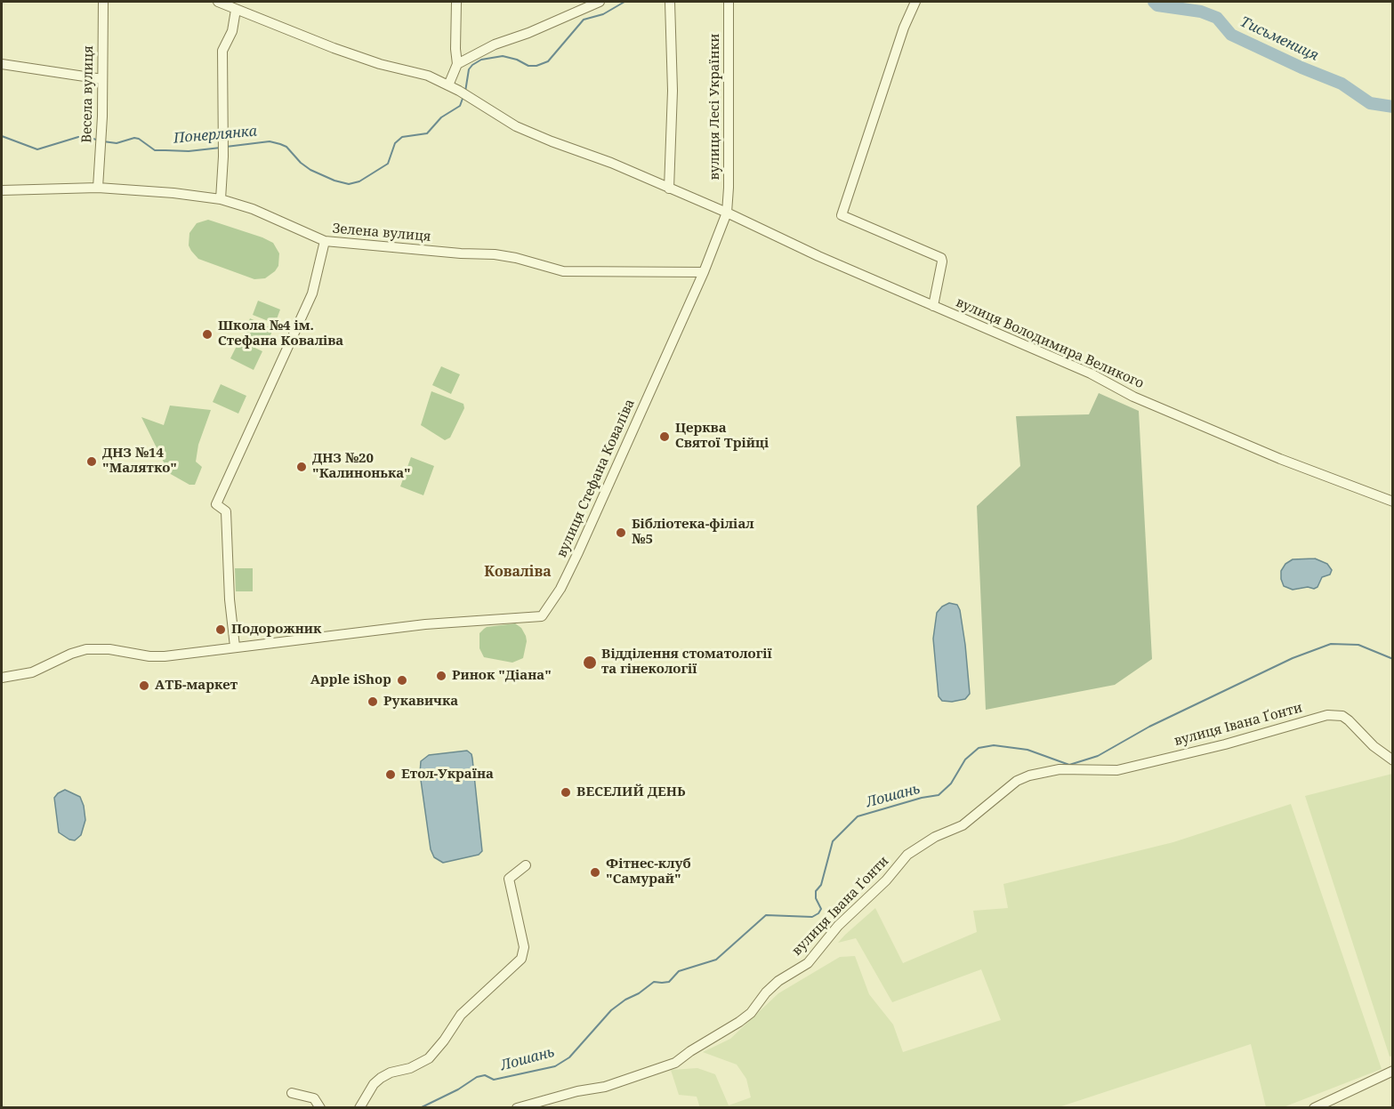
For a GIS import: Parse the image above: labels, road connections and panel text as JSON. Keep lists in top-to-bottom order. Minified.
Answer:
{"streets":{"street":["Весела вулиця","вулиця Лесі Українки","Зелена вулиця","вулиця Володимира Великого","вулиця Стефана Коваліва","вулиця Івана Ґонти"]},"crossings":[["Весела вулиця","Зелена вулиця"],["вулиця Лесі Українки","вулиця Володимира Великого"],["вулиця Лесі Українки","вулиця Стефана Коваліва"],["Зелена вулиця","вулиця Стефана Коваліва"],["вулиця Володимира Великого","вулиця Стефана Коваліва"]],"districts":["Коваліва"],"water":["Тисьмениця","Понерлянка","Лошань"],"places":["Школа №4 ім. Стефана Коваліва","Церква Святої Трійці","ДНЗ №14 \"Малятко\"","ДНЗ №20 \"Калинонька\"","Бібліотека-філіал №5","Подорожник","Відділення стоматології та гінекології","Ринок \"Діана\"","Apple iShop","АТБ-маркет","Рукавичка","Етол-Україна","ВЕСЕЛИЙ ДЕНЬ","Фітнес-клуб \"Самурай\""]}
